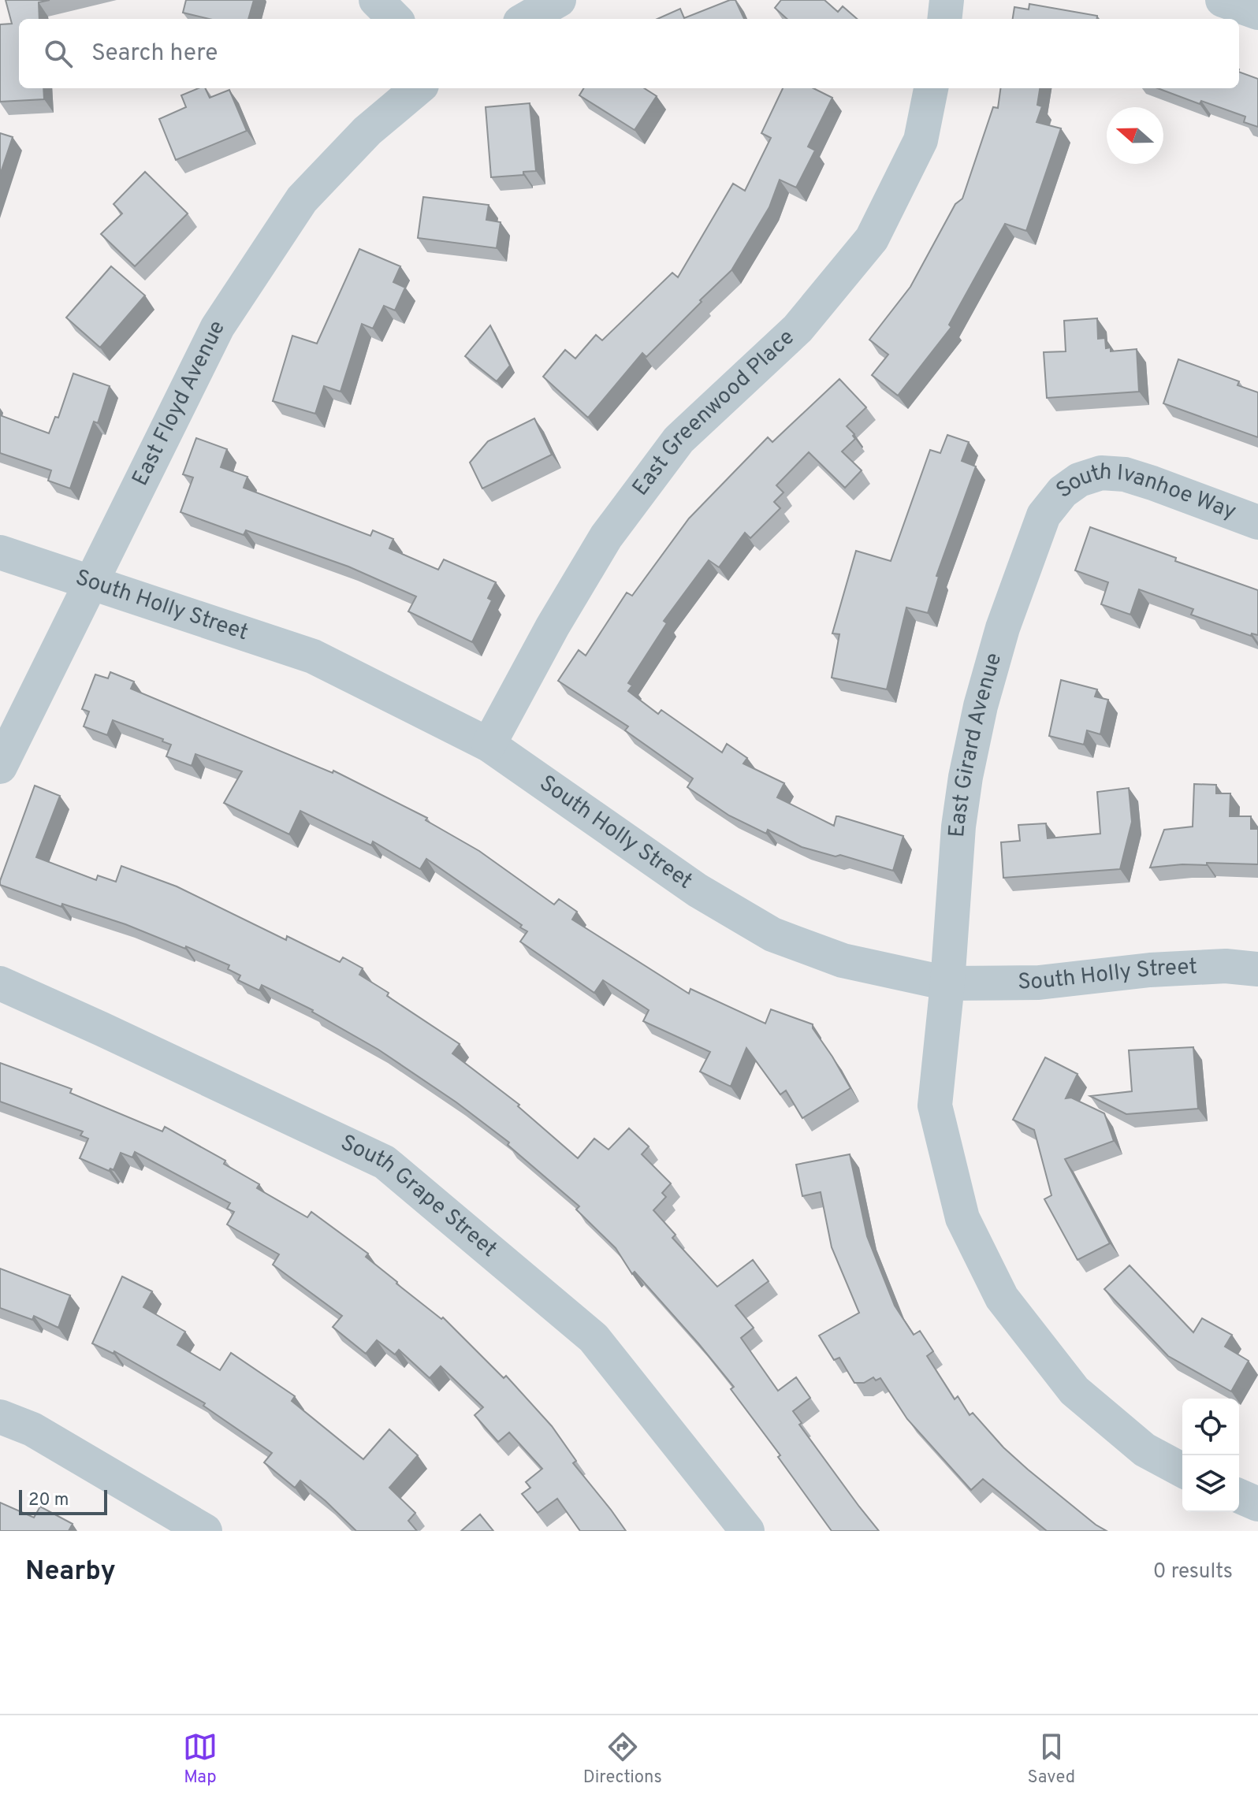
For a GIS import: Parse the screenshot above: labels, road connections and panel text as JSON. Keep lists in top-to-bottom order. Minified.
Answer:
{"streets":{"street":["East Floyd Avenue","East Greenwood Place","South Ivanhoe Way","South Holly Street","East Girard Avenue","South Grape Street"]},"crossings":[["East Floyd Avenue","South Holly Street"],["East Greenwood Place","South Holly Street"],["South Ivanhoe Way","East Girard Avenue"],["South Holly Street","East Girard Avenue"]],"scale_bar":"20 m","north":"left","page":{"search":"Search here","scale":"20 m","heading":["Nearby","0 results"],"nav":["Map","Directions","Saved"]}}
